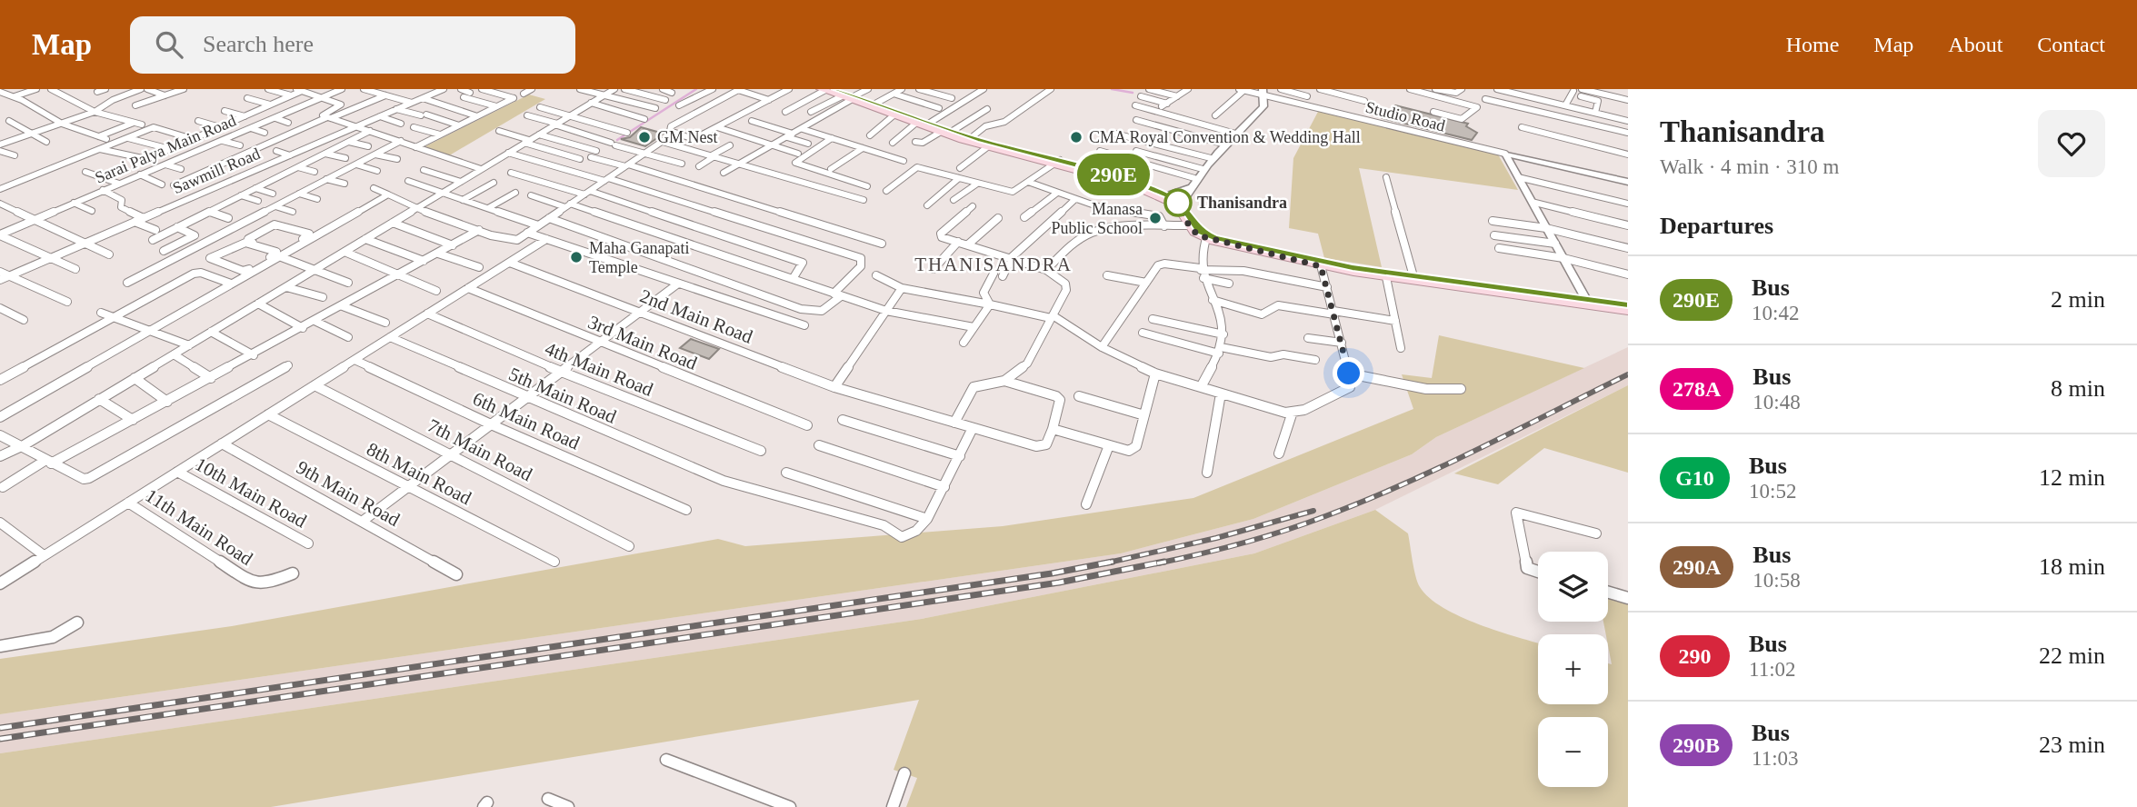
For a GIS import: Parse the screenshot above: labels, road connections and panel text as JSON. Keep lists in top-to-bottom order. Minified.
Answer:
{"streets":{"street":["Studio Road","Sarai Palya Main Road","Sawmill Road","2nd Main Road","3rd Main Road","4th Main Road","5th Main Road","6th Main Road","7th Main Road","8th Main Road","10th Main Road","9th Main Road","11th Main Road"]},"districts":["THANISANDRA"],"places":["GM Nest","CMA Royal Convention & Wedding Hall","Thanisandra","Manasa Public School","Maha Ganapati Temple"],"lines":["bus line 290E"],"page":{"header":"Map","search":"Search here","nav":["Home","Map","About","Contact"],"on_map":"290E","heading":[["Thanisandra","Walk · 4 min · 310 m"],"Departures"],"list":[{"mark":"290E","name":"Bus","note":"10:42","value":"2 min"},{"mark":"278A","name":"Bus","note":"10:48","value":"8 min"},{"mark":"G10","name":"Bus","note":"10:52","value":"12 min"},{"mark":"290A","name":"Bus","note":"10:58","value":"18 min"},{"mark":"290","name":"Bus","note":"11:02","value":"22 min"},{"mark":"290B","name":"Bus","note":"11:03","value":"23 min"}],"map_buttons":["+","−"]}}
